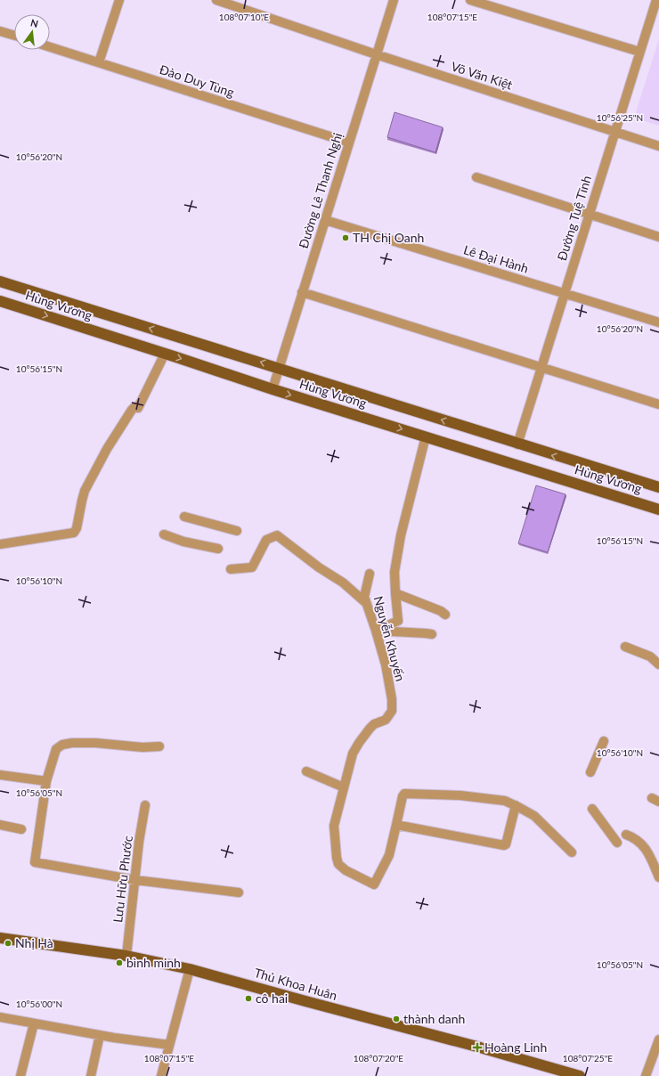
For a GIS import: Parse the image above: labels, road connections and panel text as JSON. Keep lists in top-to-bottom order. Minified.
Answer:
{"streets":{"main road":["Hùng Vương","Thủ Khoa Huân"],"street":["Võ Văn Kiệt","Đào Duy Tùng","Đường Lê Thanh Nghị","Đường Tuệ Tĩnh","Lê Đại Hành","Nguyễn Khuyến","Lưu Hữu Phước"]},"crossings":[["Võ Văn Kiệt","Đường Lê Thanh Nghị"],["Võ Văn Kiệt","Đường Tuệ Tĩnh"],["Đào Duy Tùng","Đường Lê Thanh Nghị"],["Đường Lê Thanh Nghị","Lê Đại Hành"],["Đường Lê Thanh Nghị","Hùng Vương"],["Đường Tuệ Tĩnh","Lê Đại Hành"],["Đường Tuệ Tĩnh","Hùng Vương"],["Lưu Hữu Phước","Thủ Khoa Huân"]],"places":{"other":["TH Chị Oanh","Nhị Hà","bình minh","cô hai","thành danh"],"health":["Hoàng Linh"]},"north":"top","coordinates":["108°07'10\"E","108°07'15\"E","10°56'25\"N","10°56'20\"N","10°56'15\"N","10°56'10\"N","10°56'05\"N","10°56'00\"N","108°07'20\"E","108°07'25\"E"]}
